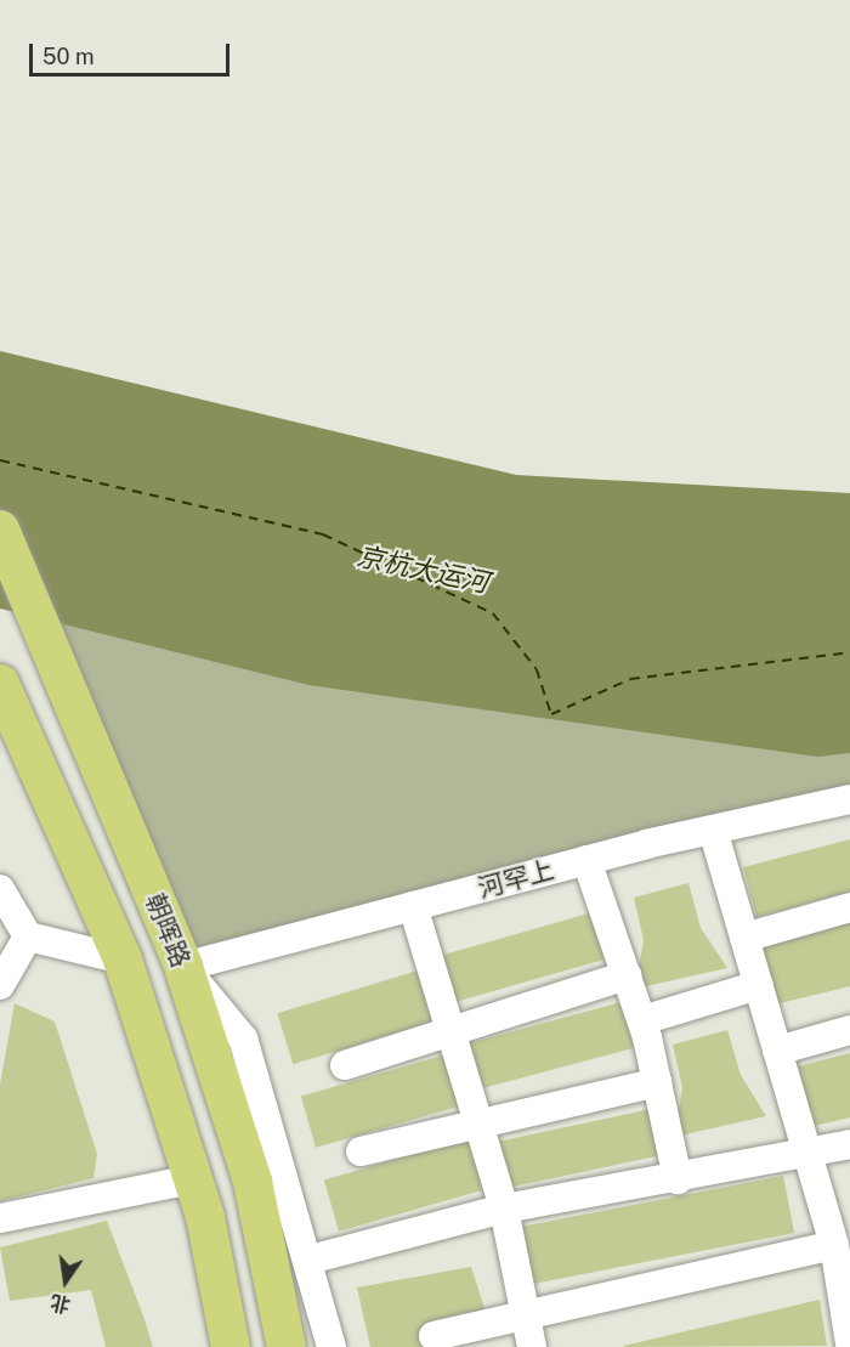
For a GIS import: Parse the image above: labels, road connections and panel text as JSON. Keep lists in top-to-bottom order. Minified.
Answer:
{"streets":{"main road":["朝晖路"],"street":["河罕上"]},"crossings":[["河罕上","朝晖路"]],"water":["京杭大运河"],"scale_bar":"50 m","north":"bottom"}
